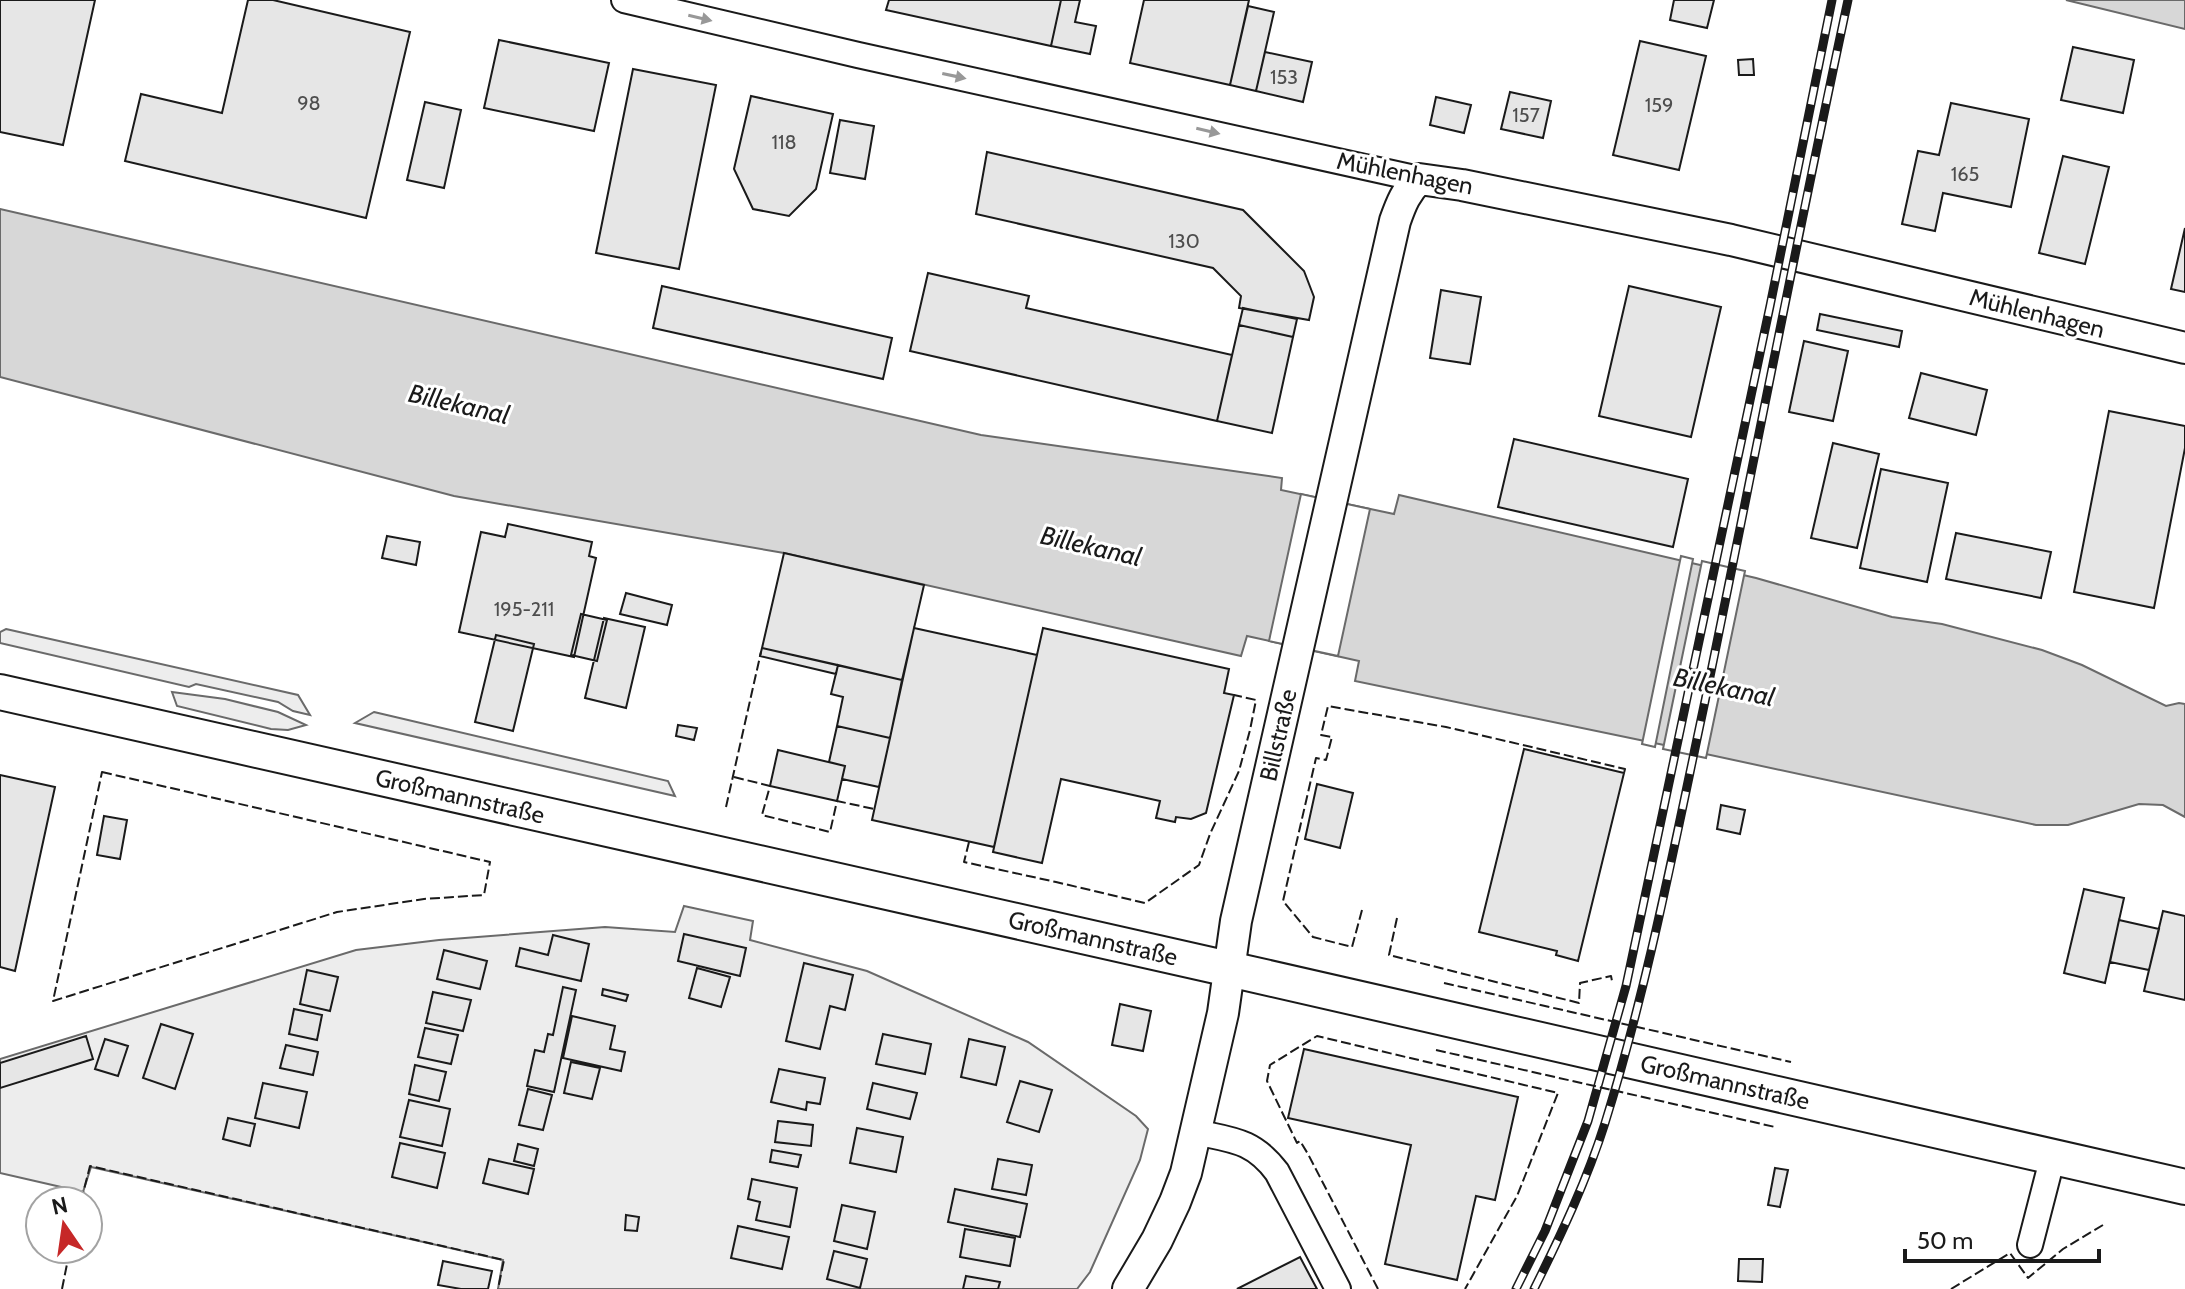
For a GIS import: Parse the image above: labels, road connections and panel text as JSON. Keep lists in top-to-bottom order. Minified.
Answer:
{"streets":{"main road":["Großmannstraße"],"street":["Mühlenhagen","Billstraße"]},"crossings":[["Mühlenhagen","Billstraße"],["Billstraße","Großmannstraße"]],"one_way":["Mühlenhagen"],"water":["Billekanal"],"house_numbers":["153","98","159","157","118","165","130","195-211"],"scale_bar":"50 m","north":"top"}
